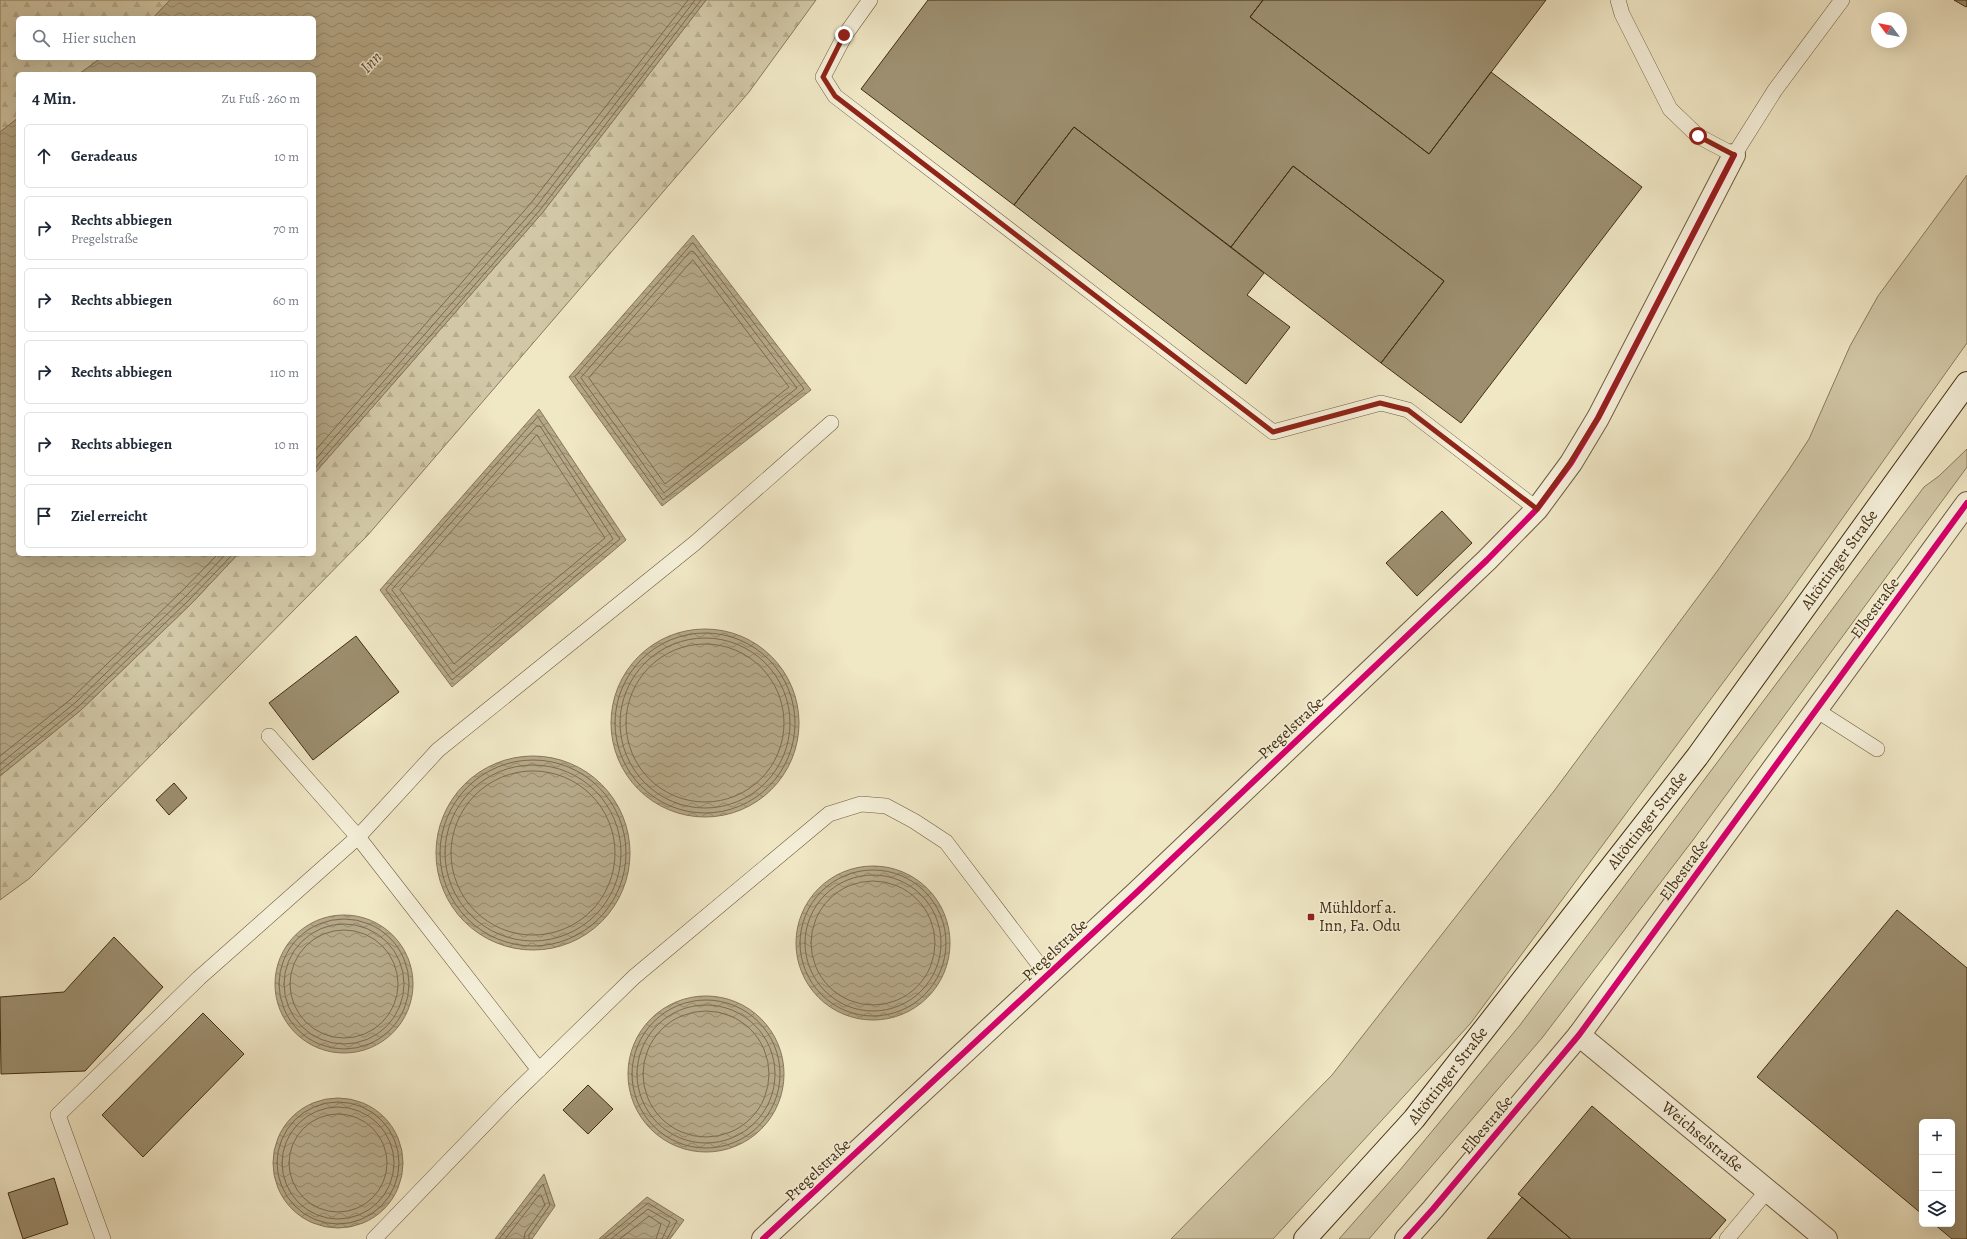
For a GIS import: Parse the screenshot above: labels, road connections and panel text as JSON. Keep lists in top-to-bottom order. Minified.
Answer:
{"streets":{"street":["Altöttinger Straße","Elbestraße","Pregelstraße","Weichselstraße"]},"crossings":[["Elbestraße","Weichselstraße"]],"water":["Inn"],"places":{"transit":["Mühldorf a. Inn, Fa. Odu"]},"north":"top left","page":{"search":"Hier suchen","heading":["4 Min.","Zu Fuß · 260 m"],"list":[["Geradeaus","10 m"],["Rechts abbiegen","Pregelstraße","70 m"],["Rechts abbiegen","60 m"],["Rechts abbiegen","110 m"],["Rechts abbiegen","10 m"],"Ziel erreicht"],"map_buttons":["+","−"]}}
